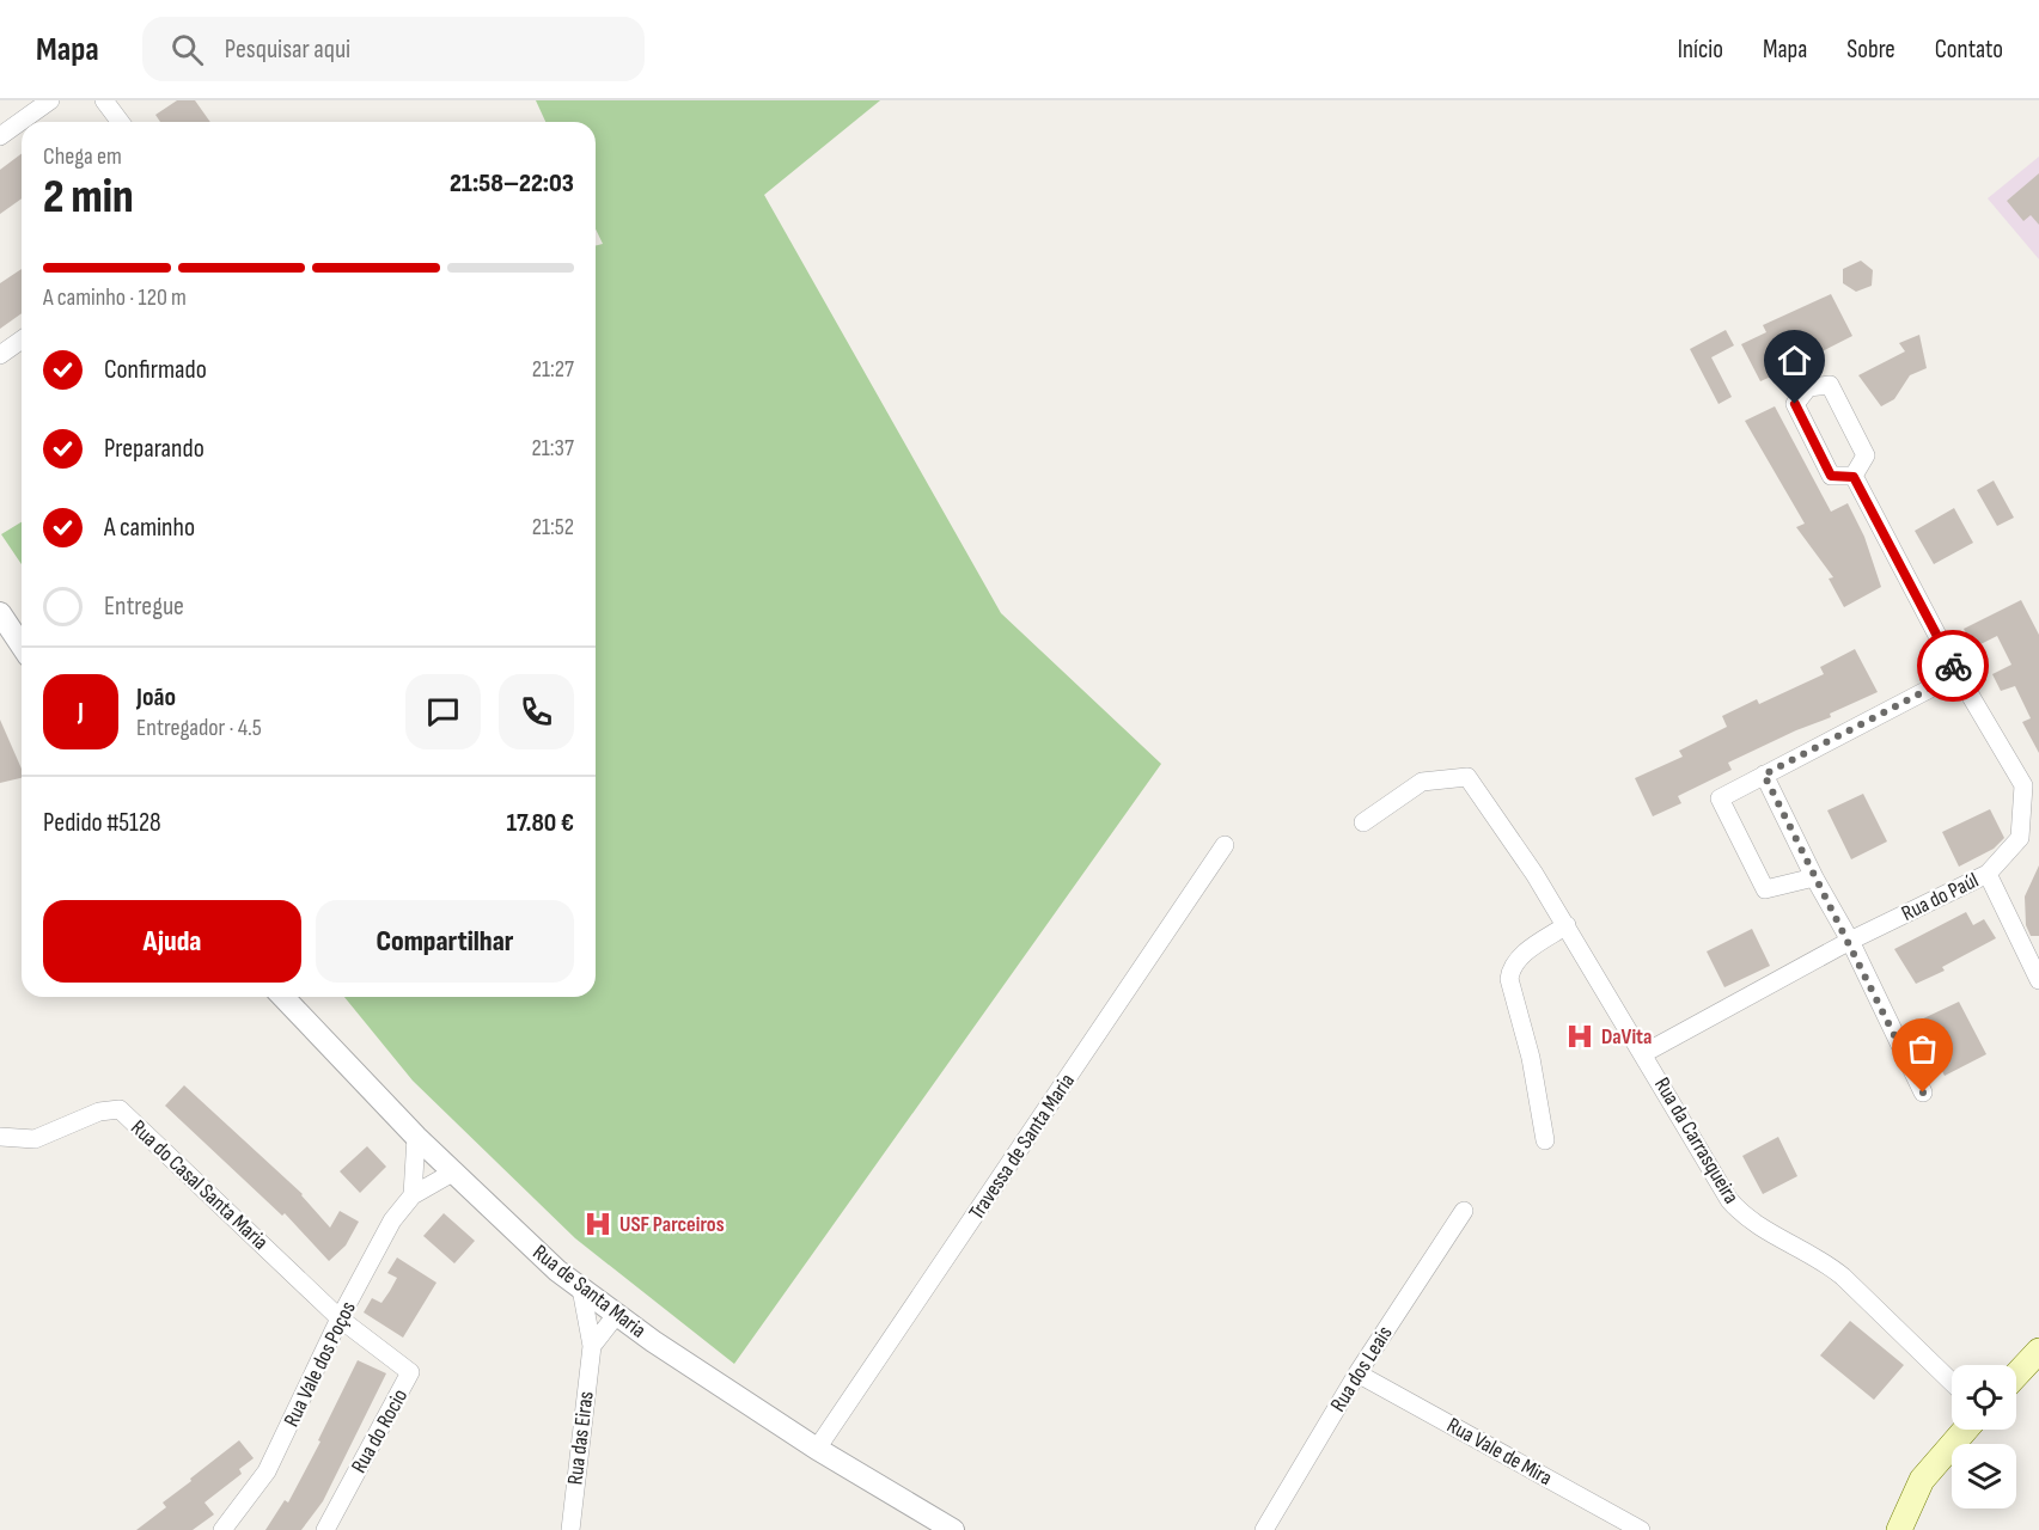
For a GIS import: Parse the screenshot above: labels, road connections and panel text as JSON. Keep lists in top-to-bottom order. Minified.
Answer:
{"streets":{"street":["Rua do Paúl","Rua da Carrasqueira","Travessa de Santa Maria","Rua do Casal Santa Maria","Rua de Santa Maria","Rua Vale dos Poços","Rua dos Leais","Rua do Rocio","Rua das Eiras","Rua Vale de Mira"]},"crossings":[["Rua do Paúl","Rua da Carrasqueira"],["Travessa de Santa Maria","Rua de Santa Maria"],["Rua do Casal Santa Maria","Rua Vale dos Poços"],["Rua do Casal Santa Maria","Rua do Rocio"],["Rua de Santa Maria","Rua Vale dos Poços"],["Rua de Santa Maria","Rua das Eiras"],["Rua Vale dos Poços","Rua do Rocio"],["Rua dos Leais","Rua Vale de Mira"]],"places":{"hospital":["DaVita","USF Parceiros"]},"page":{"header":"Mapa","search":"Pesquisar aqui","nav":["Início","Mapa","Sobre","Contato"],"heading":["2 min","Chega em","21:58–22:03"],"panel":["João","Entregador · 4.5","Pedido #5128","17.80 €"],"bar":"A caminho · 120 m","list":[["Confirmado","21:27"],["Preparando","21:37"],["A caminho","21:52"],"Entregue"],"round":"J","buttons":["Ajuda","Compartilhar"]}}
